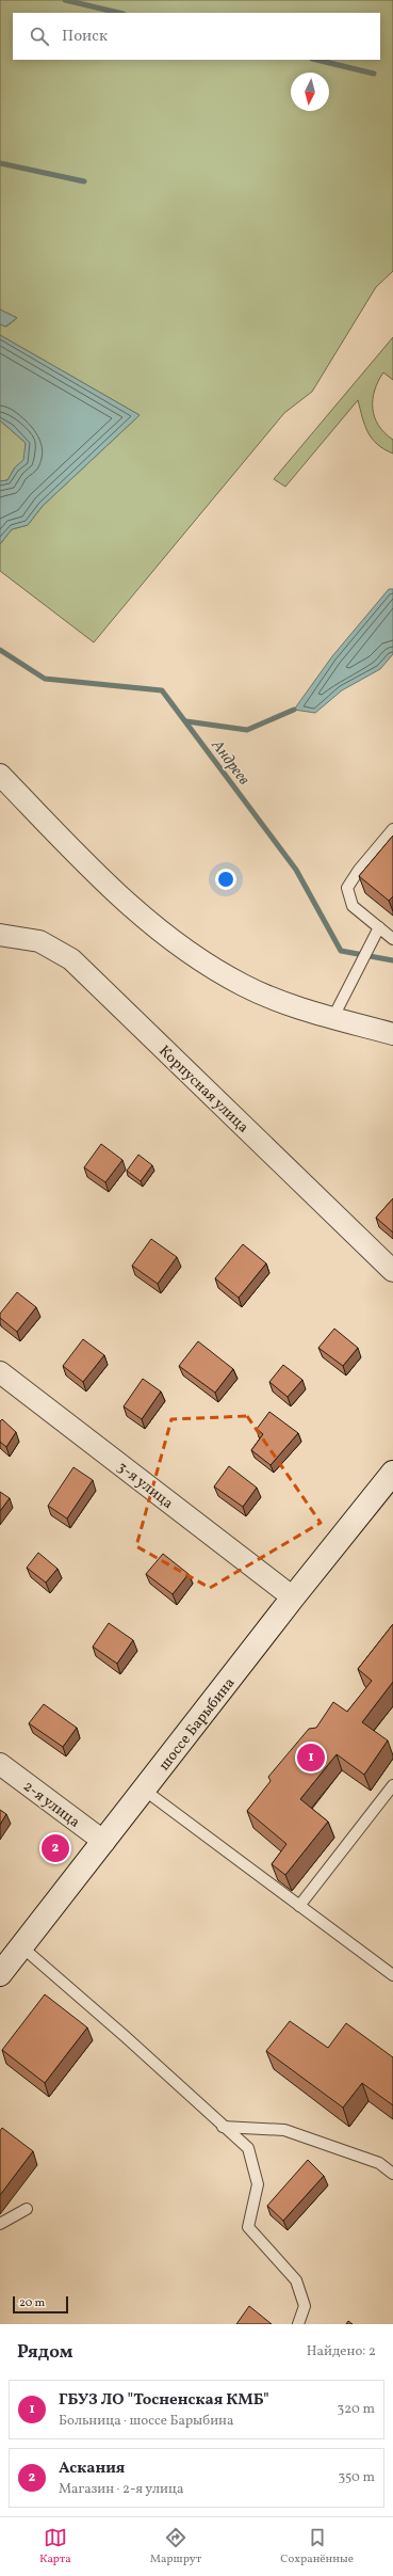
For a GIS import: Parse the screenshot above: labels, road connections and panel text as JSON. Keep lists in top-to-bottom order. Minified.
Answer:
{"streets":{"main road":["шоссе Барыбина"],"street":["Корпусная улица","3-я улица","2-я улица"]},"crossings":[["3-я улица","шоссе Барыбина"],["шоссе Барыбина","2-я улица"]],"water":["Андреев"],"scale_bar":"20 m","north":"bottom","page":{"search":"Поиск","pins":["1","2"],"scale":"20 m","heading":["Рядом","Найдено: 2"],"list":[{"mark":"1","name":"ГБУЗ ЛО \"Тосненская КМБ\"","note":"Больница · шоссе Барыбина","value":"320 m"},{"mark":"2","name":"Аскания","note":"Магазин · 2-я улица","value":"350 m"}],"nav":["Карта","Маршрут","Сохранённые"]}}
